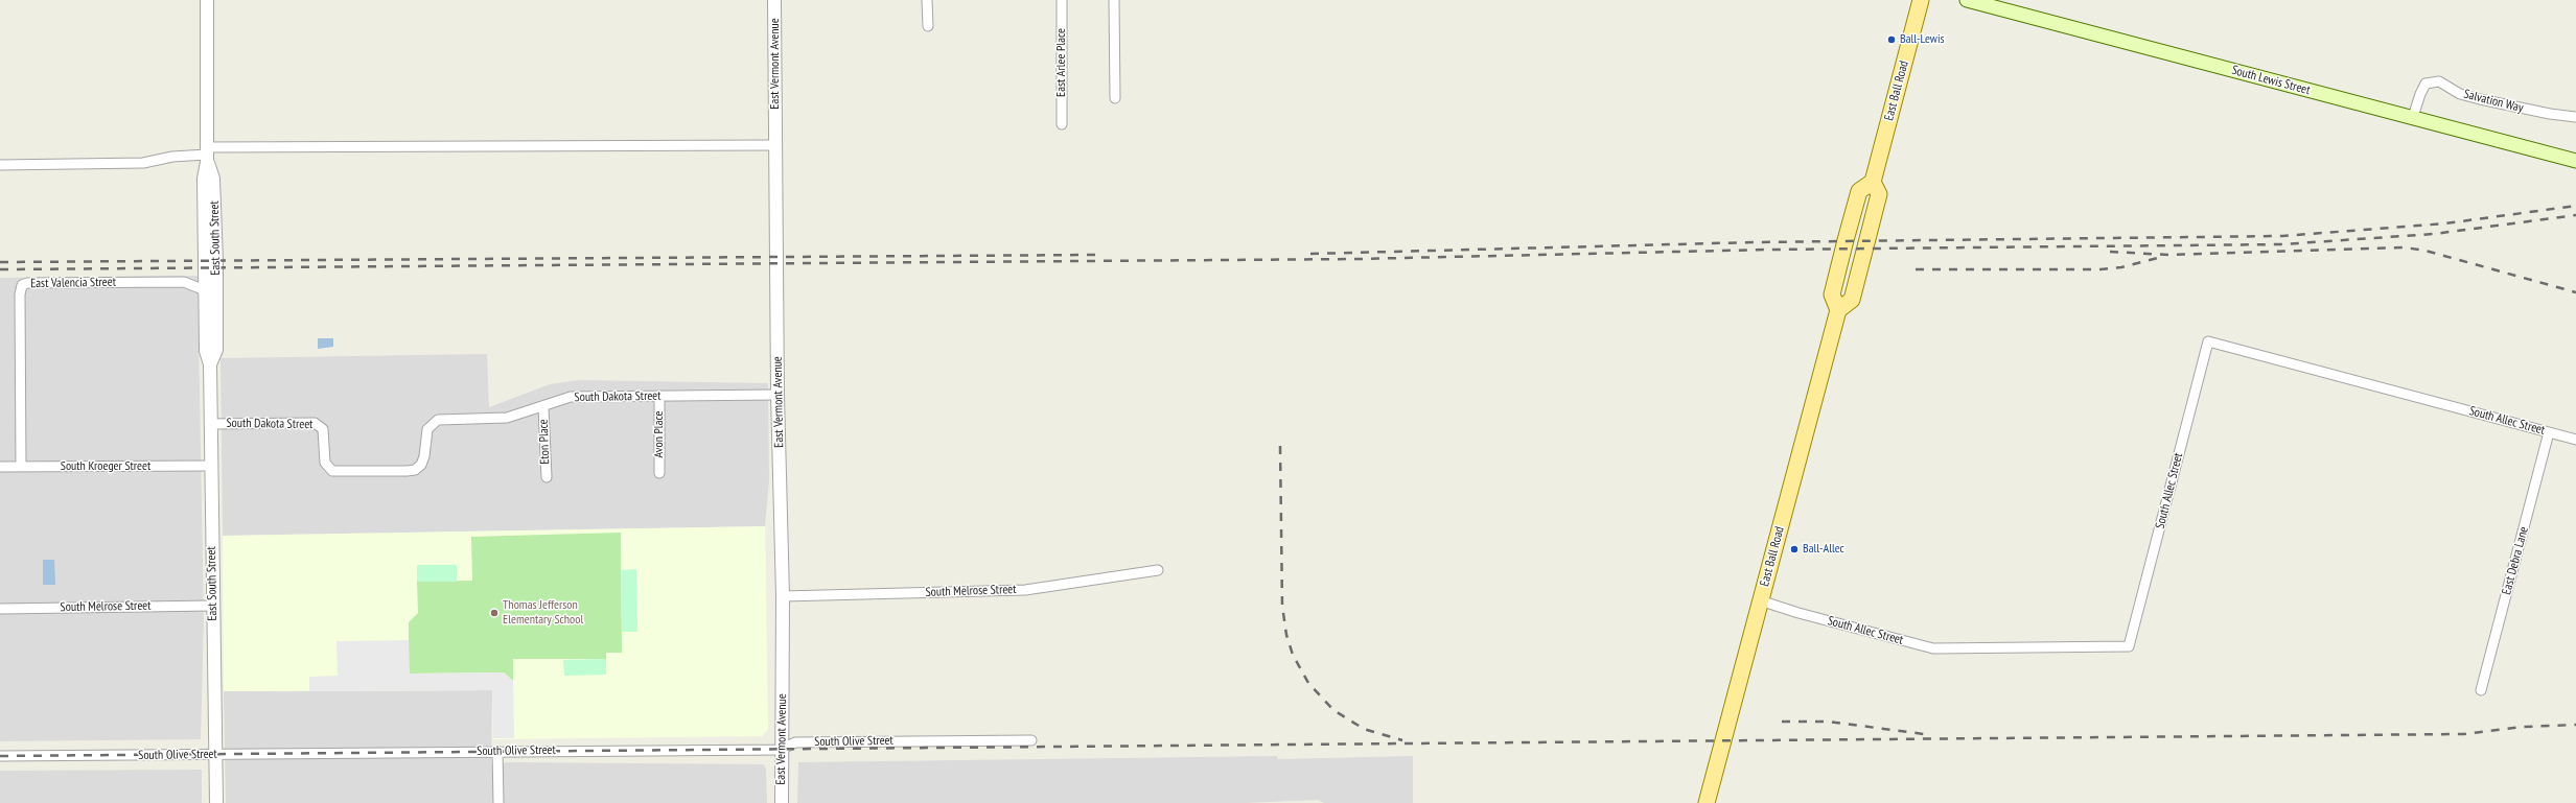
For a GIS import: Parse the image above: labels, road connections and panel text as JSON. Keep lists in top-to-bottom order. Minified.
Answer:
{"streets":{"main road":["South Lewis Street","East Ball Road"],"street":["East Arlee Place","East Vermont Avenue","Salvation Way","East South Street","East Valencia Street","South Dakota Street","South Allec Street","Avon Place","Eton Place","South Kroeger Street","East Debra Lane","South Melrose Street","South Olive Street"]},"crossings":[["East Vermont Avenue","South Dakota Street"],["East Vermont Avenue","South Melrose Street"],["East Vermont Avenue","South Olive Street"],["South Lewis Street","Salvation Way"],["East Ball Road","South Allec Street"],["East South Street","East Valencia Street"],["East South Street","South Dakota Street"],["East South Street","South Kroeger Street"],["East South Street","South Melrose Street"],["East South Street","South Olive Street"],["East Valencia Street","South Kroeger Street"],["South Dakota Street","Avon Place"],["South Dakota Street","Eton Place"],["South Allec Street","East Debra Lane"]],"places":["Ball-Lewis","Ball-Allec","Thomas Jefferson Elementary School"]}
